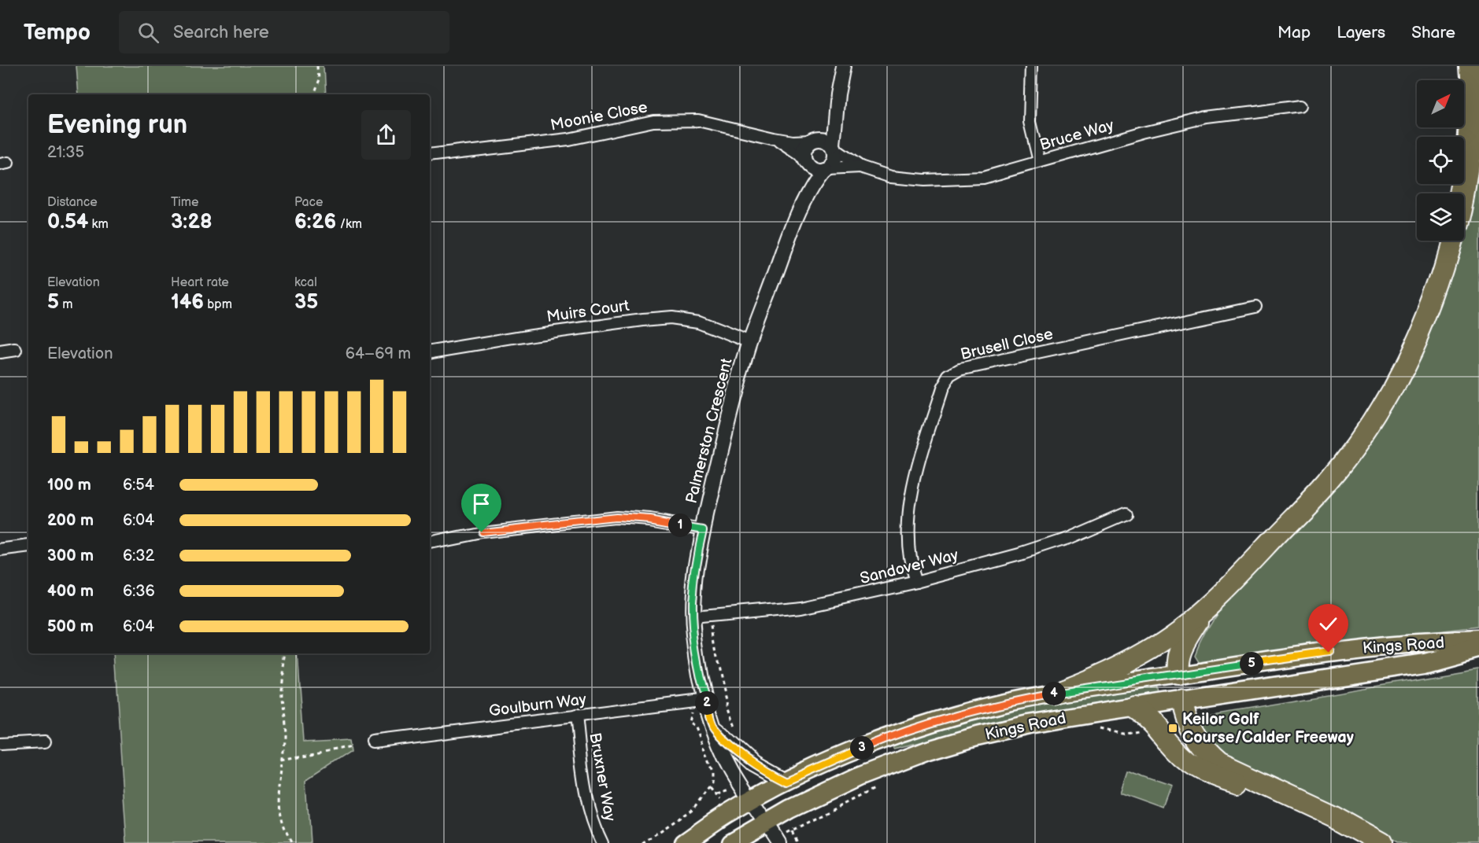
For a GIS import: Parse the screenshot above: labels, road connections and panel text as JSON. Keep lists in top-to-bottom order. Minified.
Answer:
{"streets":{"main road":["Kings Road"],"street":["Moonie Close","Bruce Way","Muirs Court","Brusell Close","Palmerston Crescent","Sandover Way","Goulburn Way","Bruxner Way"]},"crossings":[["Moonie Close","Bruce Way"],["Moonie Close","Palmerston Crescent"],["Bruce Way","Palmerston Crescent"],["Muirs Court","Palmerston Crescent"],["Brusell Close","Sandover Way"],["Palmerston Crescent","Sandover Way"],["Palmerston Crescent","Kings Road"],["Palmerston Crescent","Goulburn Way"],["Goulburn Way","Bruxner Way"]],"places":{"transit":["Keilor Golf Course/Calder Freeway"]},"north":"top right","page":{"header":"Tempo","search":"Search here","nav":["Map","Layers","Share"],"heading":["Evening run","21:35"],"stats":[["Distance","0.54 km"],["Time","3:28"],["Pace","6:26 /km"],["Elevation","5 m"],["Heart rate","146 bpm"],["kcal","35"]],"chart":["Elevation","64–69 m"],"list":[{"name":"100 m","note":"6:54"},{"name":"200 m","note":"6:04"},{"name":"300 m","note":"6:32"},{"name":"400 m","note":"6:36"},{"name":"500 m","note":"6:04"}],"pins":["1","5","4","2","3"]}}
